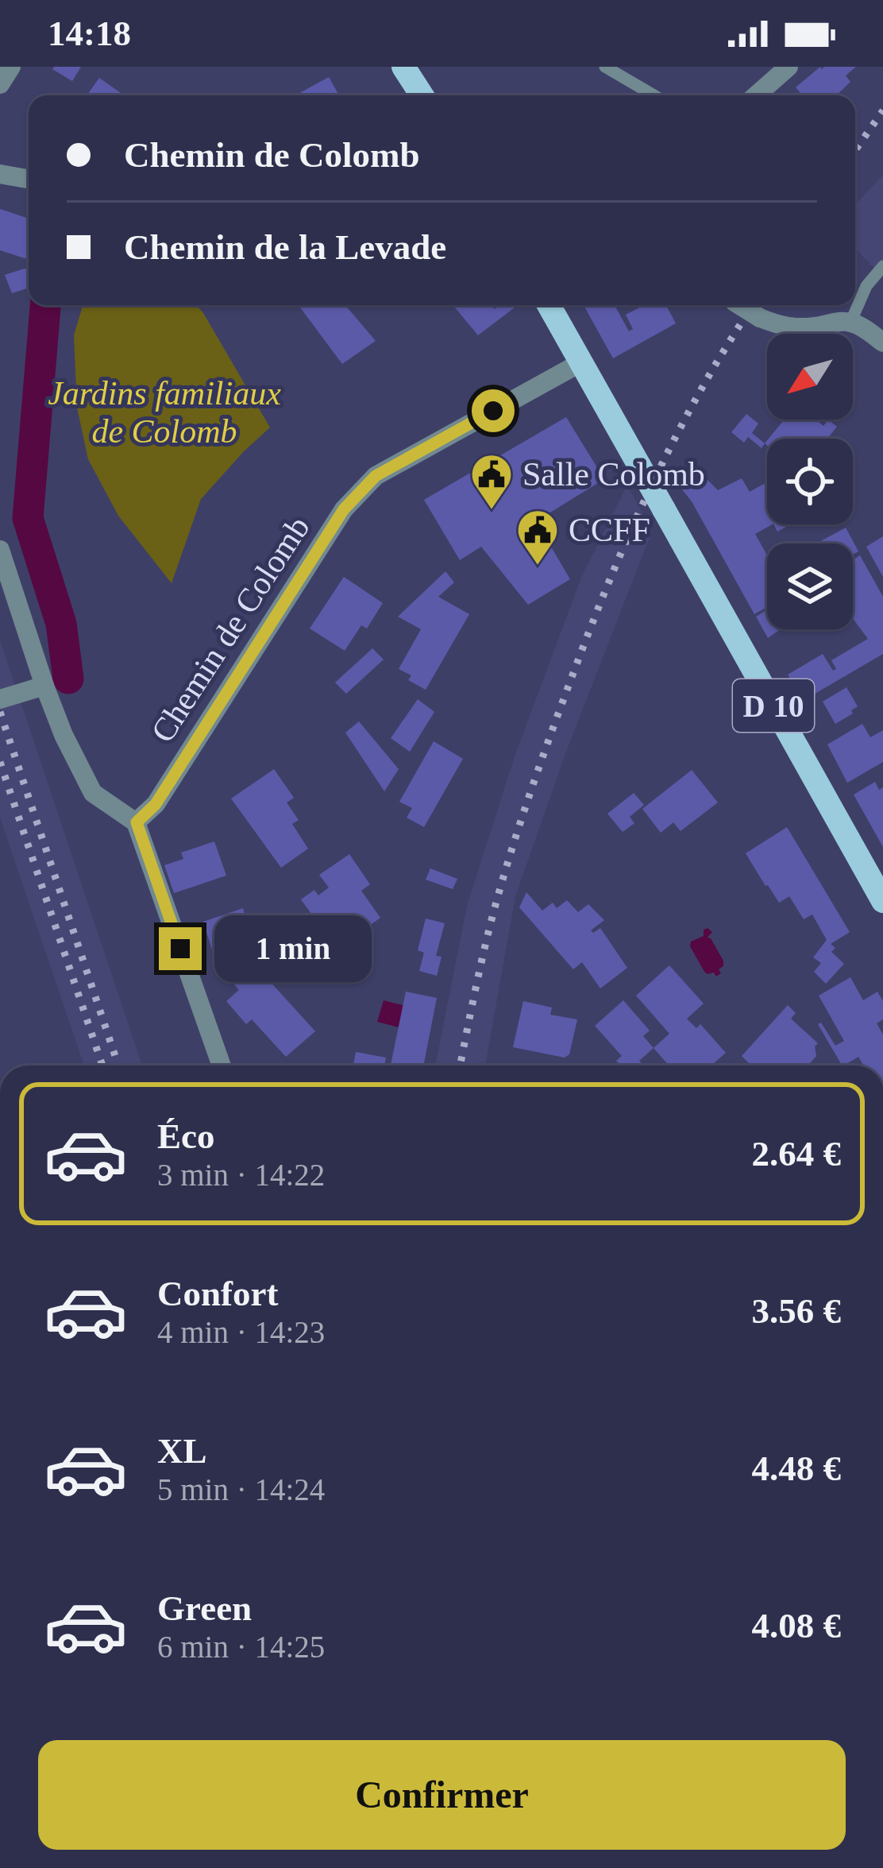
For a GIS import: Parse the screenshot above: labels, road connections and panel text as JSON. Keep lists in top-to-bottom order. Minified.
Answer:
{"streets":{"main road":["D 10"],"street":["Chemin de Colomb"]},"crossings":[["Chemin de Colomb","D 10"]],"parks":["Jardins familiaux de Colomb"],"places":{"public building":["Salle Colomb","CCFF"]},"north":"bottom left","page":{"status":"14:18","banner":["Chemin de Colomb","Chemin de la Levade"],"bubble":"1 min","list":[{"name":"Éco","note":"3 min · 14:22","value":"2.64 €"},{"name":"Confort","note":"4 min · 14:23","value":"3.56 €"},{"name":"XL","note":"5 min · 14:24","value":"4.48 €"},{"name":"Green","note":"6 min · 14:25","value":"4.08 €"}],"buttons":"Confirmer"}}
